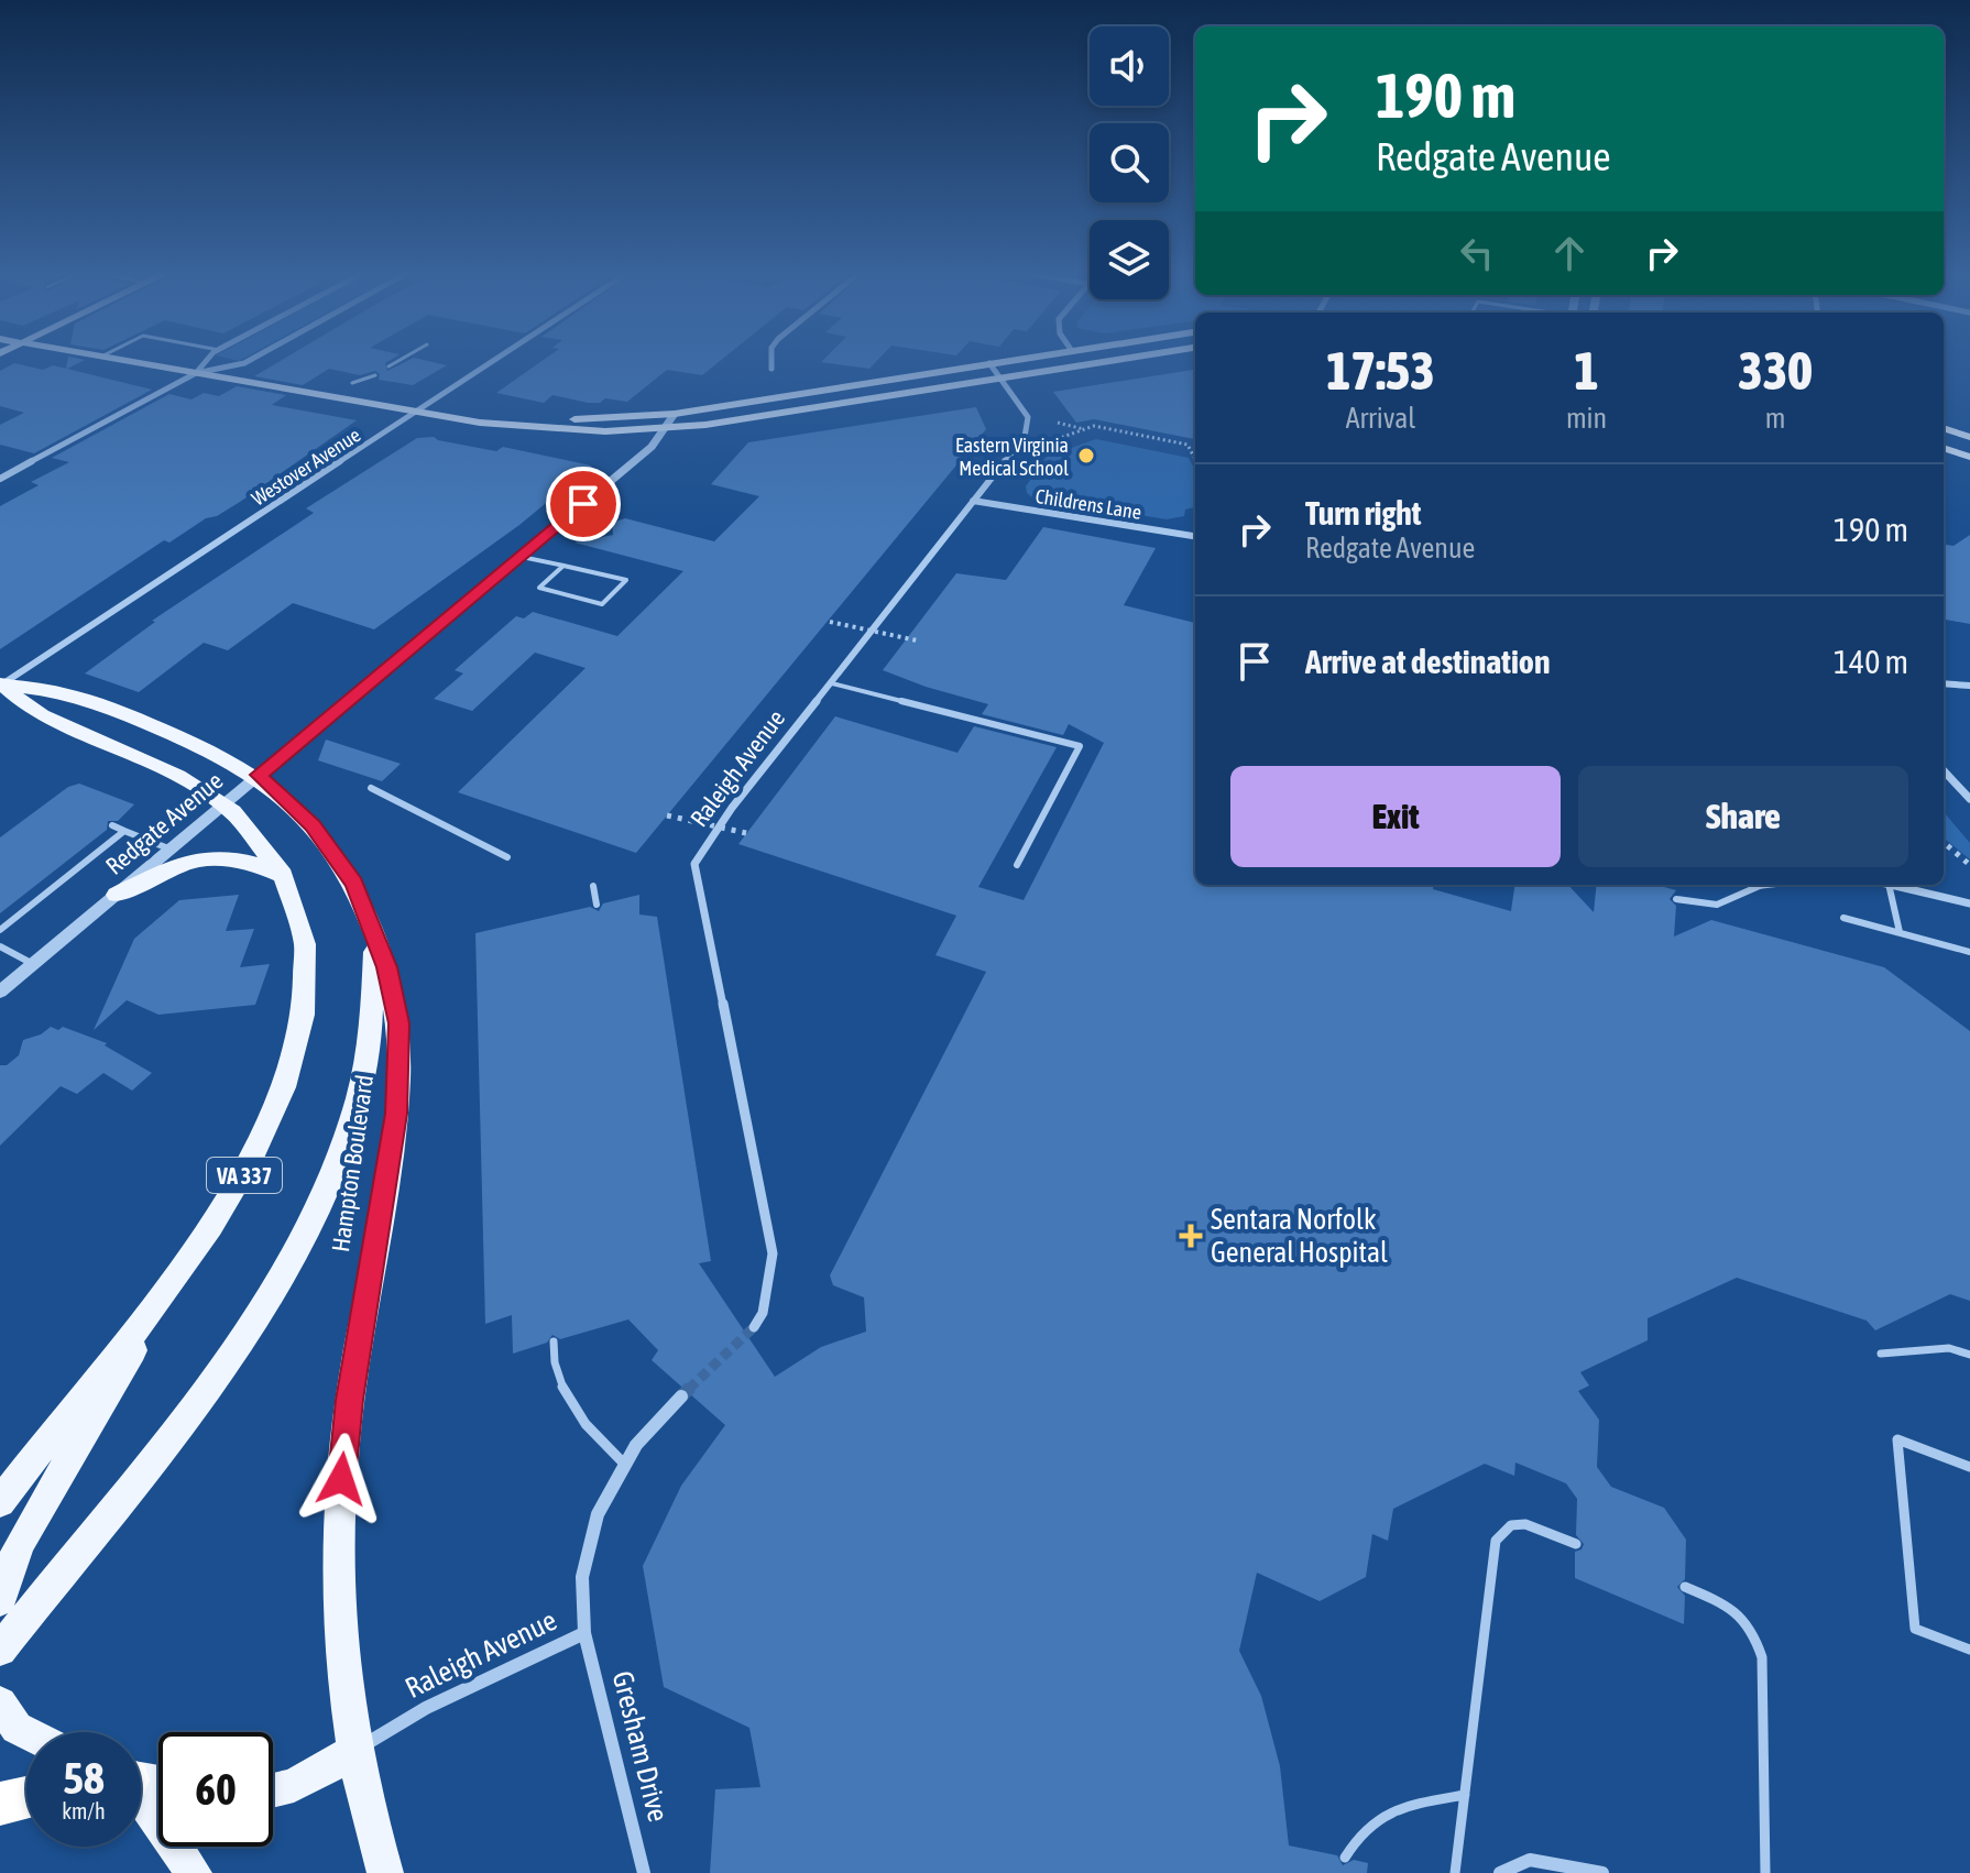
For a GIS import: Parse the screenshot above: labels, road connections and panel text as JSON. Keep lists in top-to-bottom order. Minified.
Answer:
{"streets":{"main road":["Hampton Boulevard","VA 337"],"street":["Westover Avenue","Childrens Lane","Raleigh Avenue","Redgate Avenue","Gresham Drive"]},"crossings":[["Westover Avenue","Hampton Boulevard"],["Westover Avenue","VA 337"],["Childrens Lane","Raleigh Avenue"],["Raleigh Avenue","Hampton Boulevard"],["Raleigh Avenue","Gresham Drive"],["Redgate Avenue","Hampton Boulevard"],["Redgate Avenue","VA 337"],["Hampton Boulevard","VA 337"]],"places":{"other":["Eastern Virginia Medical School"],"health":["Sentara Norfolk General Hospital"]},"page":{"turn":["190 m","Redgate Avenue"],"eta":["17:53","Arrival","1","min","330","m"],"list":[{"name":"Turn right","note":"Redgate Avenue","value":"190 m"},{"name":"Arrive at destination","value":"140 m"}],"buttons":["Exit","Share"],"speed":"58 km/h","limit":"60"}}
